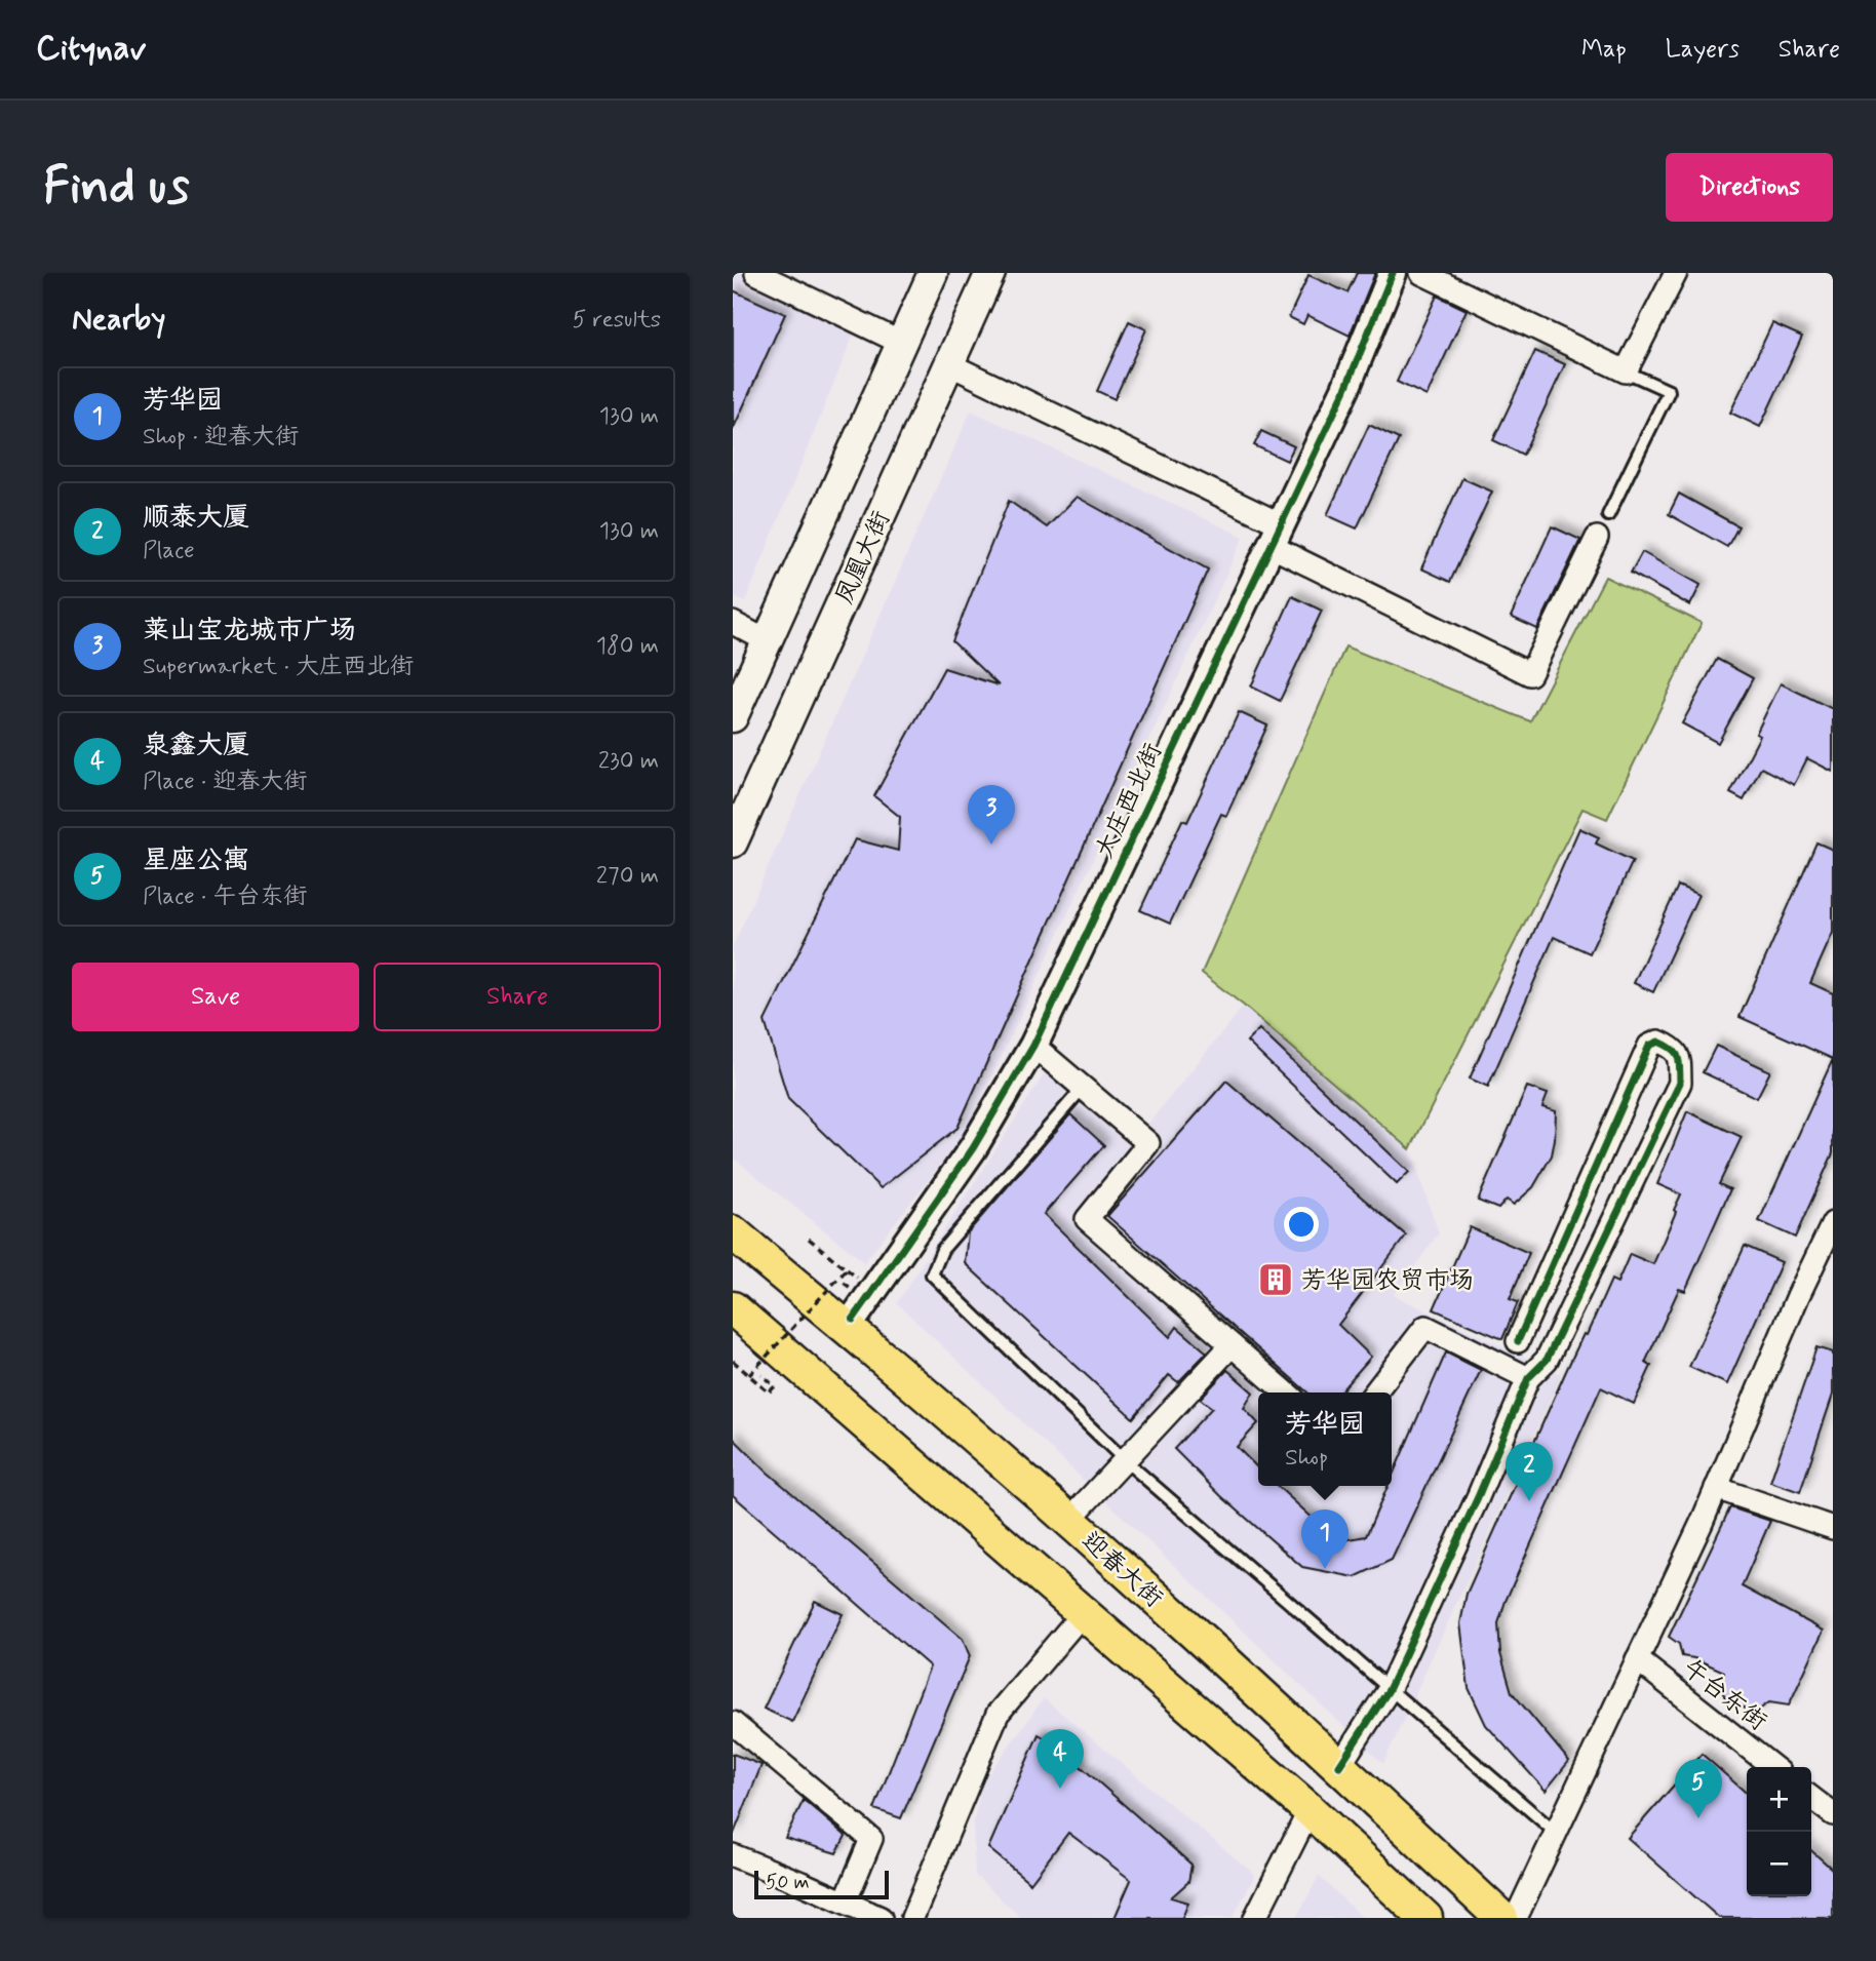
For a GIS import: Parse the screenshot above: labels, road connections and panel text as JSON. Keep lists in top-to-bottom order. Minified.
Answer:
{"streets":{"main road":["凤凰大街","迎春大街"],"street":["大庄西北街","午台东街"]},"places":{"building":["芳华园农贸市场"]},"scale_bar":"50 m","page":{"header":"Citynav","nav":["Map","Layers","Share"],"buttons":["Directions",["Save","Share"]],"title":"Find us","heading":["Nearby","5 results"],"list":[{"mark":"1","name":"芳华园","note":"Shop · 迎春大街","value":"130 m"},{"mark":"2","name":"顺泰大厦","note":"Place","value":"130 m"},{"mark":"3","name":"莱山宝龙城市广场","note":"Supermarket · 大庄西北街","value":"180 m"},{"mark":"4","name":"泉鑫大厦","note":"Place · 迎春大街","value":"230 m"},{"mark":"5","name":"星座公寓","note":"Place · 午台东街","value":"270 m"}],"pins":["3","2","1","4","5"],"popup":["芳华园","Shop"],"map_buttons":["+","−"],"scale":"50 m"}}
